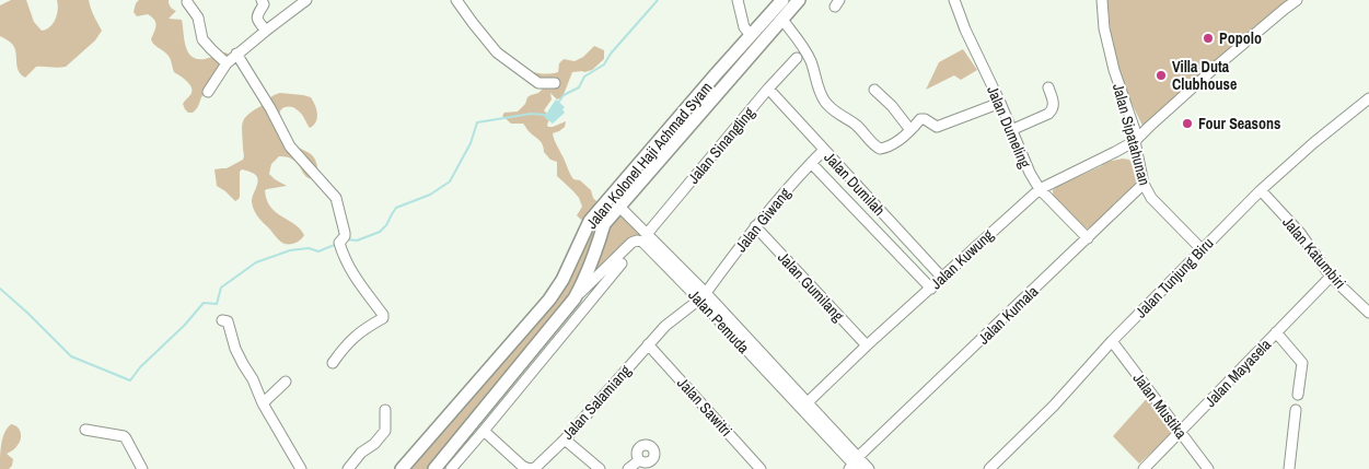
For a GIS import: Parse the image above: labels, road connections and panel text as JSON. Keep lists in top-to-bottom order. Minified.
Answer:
{"streets":{"main road":["Jalan Kolonel Haji Achmad Syam"],"street":["Jalan Dumeling","Jalan Sipatahunan","Jalan Sinangling","Jalan Dumilah","Jalan Giwang","Jalan Katumbiri","Jalan Kuwung","Jalan Tunjung Biru","Jalan Gumilang","Jalan Kumala","Jalan Pemuda","Jalan Mayasela","Jalan Salamiang","Jalan Mustika","Jalan Sawitri"]},"crossings":[["Jalan Dumeling","Jalan Kuwung"],["Jalan Dumeling","Jalan Kumala"],["Jalan Sipatahunan","Jalan Kuwung"],["Jalan Sipatahunan","Jalan Tunjung Biru"],["Jalan Sipatahunan","Jalan Kumala"],["Jalan Sinangling","Jalan Dumilah"],["Jalan Sinangling","Jalan Pemuda"],["Jalan Kolonel Haji Achmad Syam","Jalan Pemuda"],["Jalan Dumilah","Jalan Giwang"],["Jalan Dumilah","Jalan Kuwung"],["Jalan Giwang","Jalan Gumilang"],["Jalan Giwang","Jalan Pemuda"],["Jalan Giwang","Jalan Salamiang"],["Jalan Katumbiri","Jalan Tunjung Biru"],["Jalan Katumbiri","Jalan Mayasela"],["Jalan Kuwung","Jalan Gumilang"],["Jalan Kuwung","Jalan Pemuda"],["Jalan Tunjung Biru","Jalan Mustika"],["Jalan Kumala","Jalan Pemuda"],["Jalan Pemuda","Jalan Salamiang"],["Jalan Mayasela","Jalan Mustika"],["Jalan Salamiang","Jalan Sawitri"]],"places":["Popolo","Villa Duta Clubhouse","Four Seasons"]}
